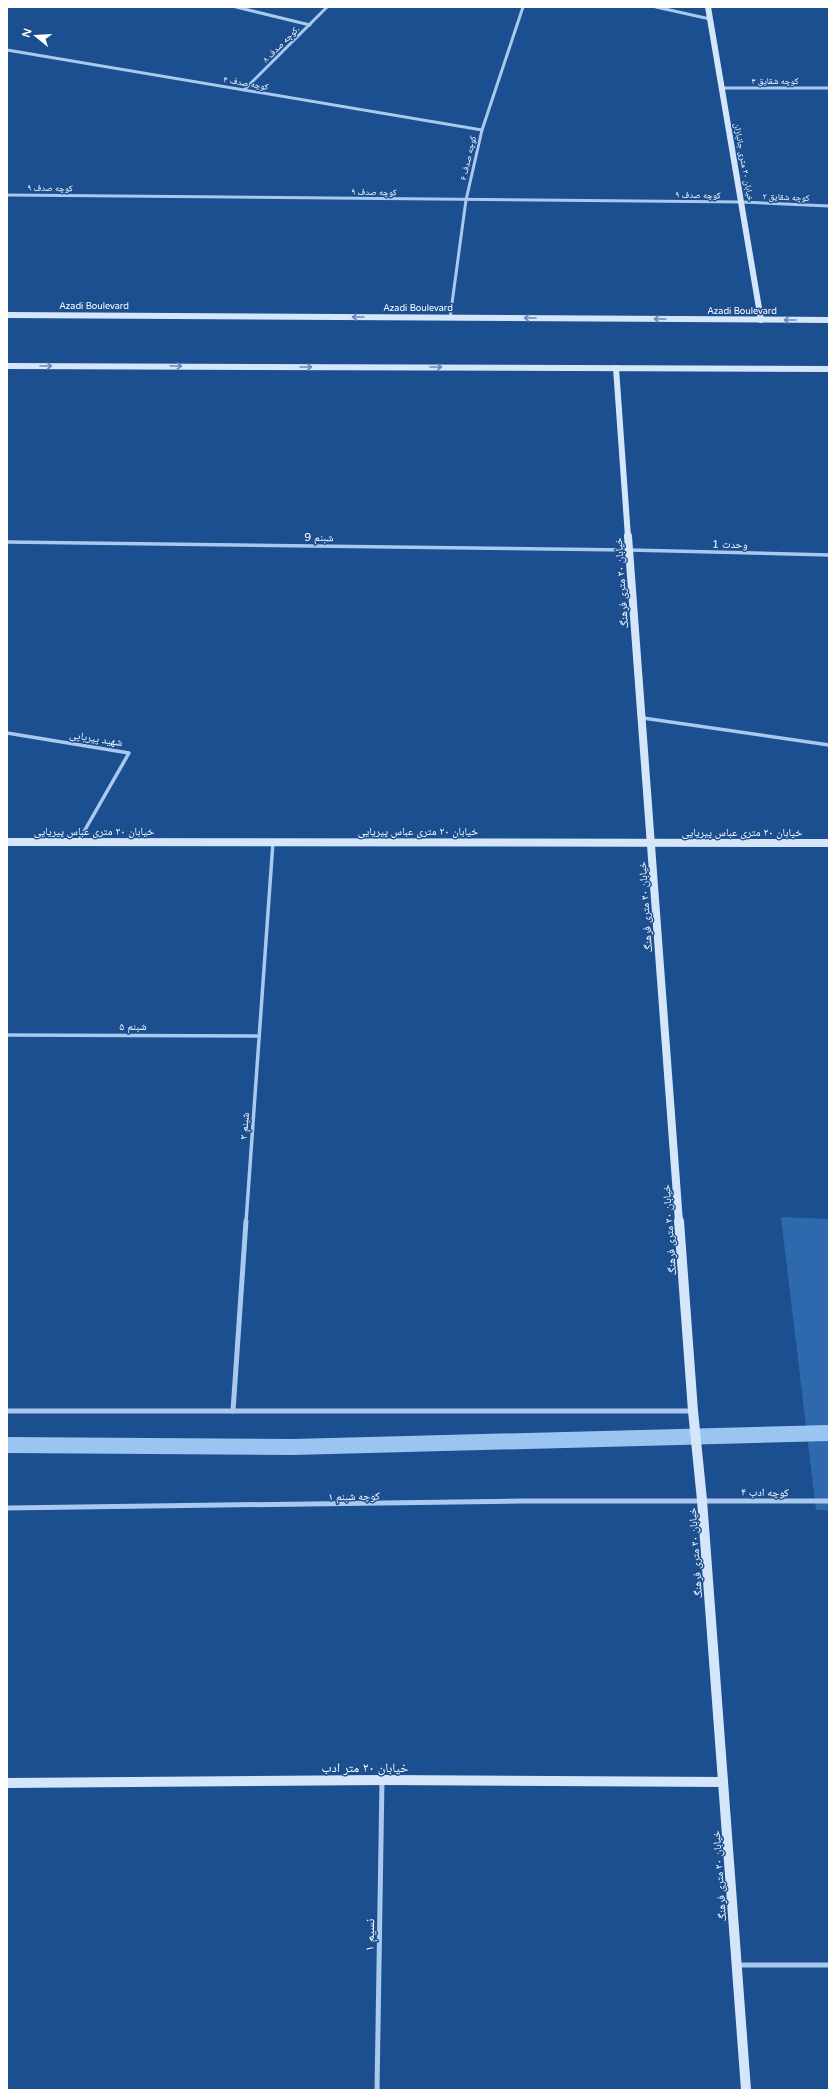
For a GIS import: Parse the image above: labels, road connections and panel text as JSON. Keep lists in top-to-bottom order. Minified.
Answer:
{"streets":{"street":["کوچه صدف ۸.","کوچه شقایق ۳","کوچه صدف ۴","کوچه صدف ۶","خیابان ۲۰ متری جانبازان","کوچه صدف ۹","کوچه شقایق ۲","Azadi Boulevard","شبنم 9","وحدت 1","خیابان ۲۰ متری فرهنگ","شهید پیریایی","خیابان ۲۰ متری عباس پیریایی","شبنم ۵","شبنم ۲","کوچه ادب ۴","کوچه شبنم ۱","خیابان ۲۰ متر ادب","نسیم ۱"]},"crossings":[["کوچه صدف ۸.","کوچه صدف ۴"],["کوچه شقایق ۳","خیابان ۲۰ متری جانبازان"],["کوچه صدف ۴","کوچه صدف ۶"],["کوچه صدف ۶","کوچه صدف ۹"],["کوچه صدف ۶","Azadi Boulevard"],["خیابان ۲۰ متری جانبازان","کوچه صدف ۹"],["خیابان ۲۰ متری جانبازان","کوچه شقایق ۲"],["خیابان ۲۰ متری جانبازان","Azadi Boulevard"],["کوچه صدف ۹","کوچه شقایق ۲"],["شبنم 9","وحدت 1"],["شبنم 9","خیابان ۲۰ متری فرهنگ"],["وحدت 1","خیابان ۲۰ متری فرهنگ"],["خیابان ۲۰ متری فرهنگ","خیابان ۲۰ متری عباس پیریایی"],["خیابان ۲۰ متری فرهنگ","کوچه ادب ۴"],["خیابان ۲۰ متری فرهنگ","کوچه شبنم ۱"],["خیابان ۲۰ متری فرهنگ","خیابان ۲۰ متر ادب"],["شهید پیریایی","خیابان ۲۰ متری عباس پیریایی"],["خیابان ۲۰ متری عباس پیریایی","شبنم ۲"],["شبنم ۵","شبنم ۲"],["کوچه ادب ۴","کوچه شبنم ۱"],["خیابان ۲۰ متر ادب","نسیم ۱"]],"north":"left"}
